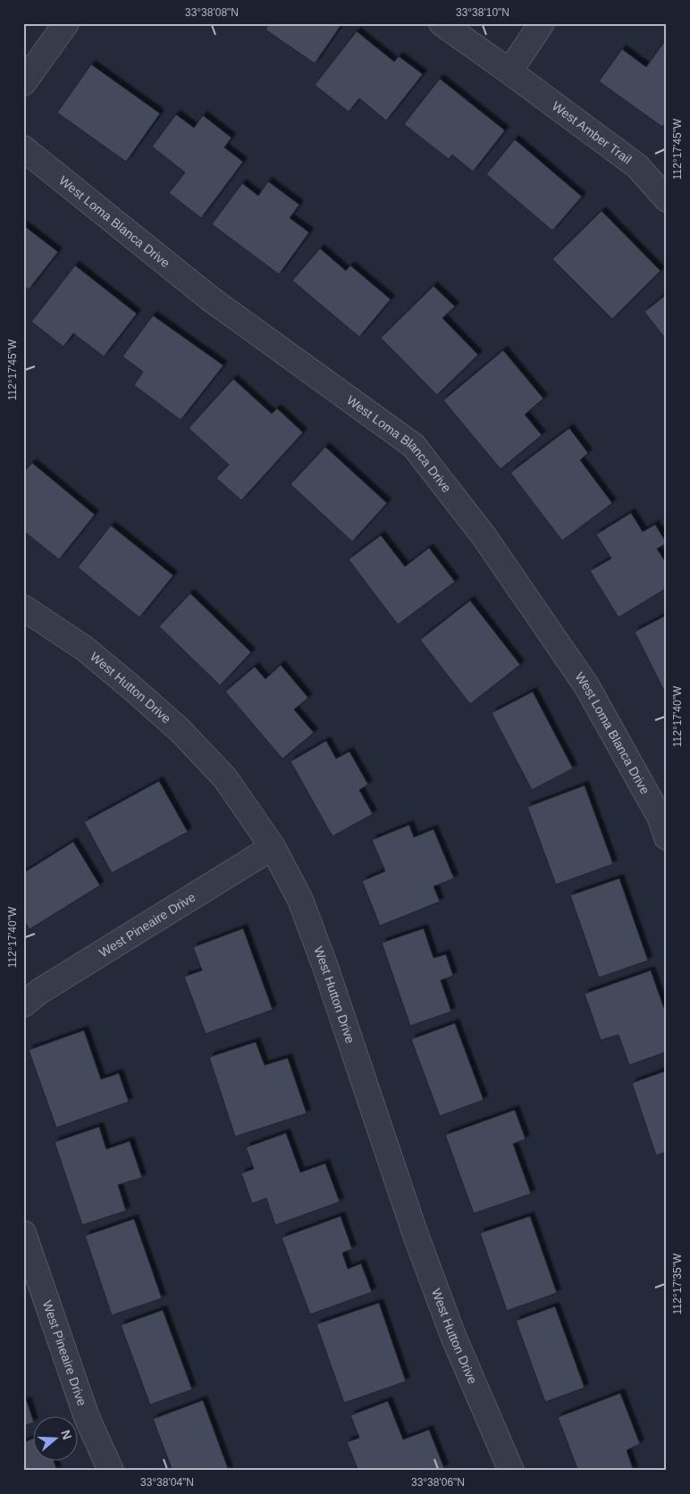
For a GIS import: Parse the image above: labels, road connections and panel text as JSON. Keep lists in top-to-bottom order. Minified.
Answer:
{"streets":{"street":["West Amber Trail","West Loma Blanca Drive","West Hutton Drive","West Pineaire Drive"]},"crossings":[["West Hutton Drive","West Pineaire Drive"]],"north":"right","coordinates":["33°38'08\"N","33°38'10\"N","112°17'45\"W","112°17'40\"W","112°17'35\"W","33°38'04\"N","33°38'06\"N"]}
